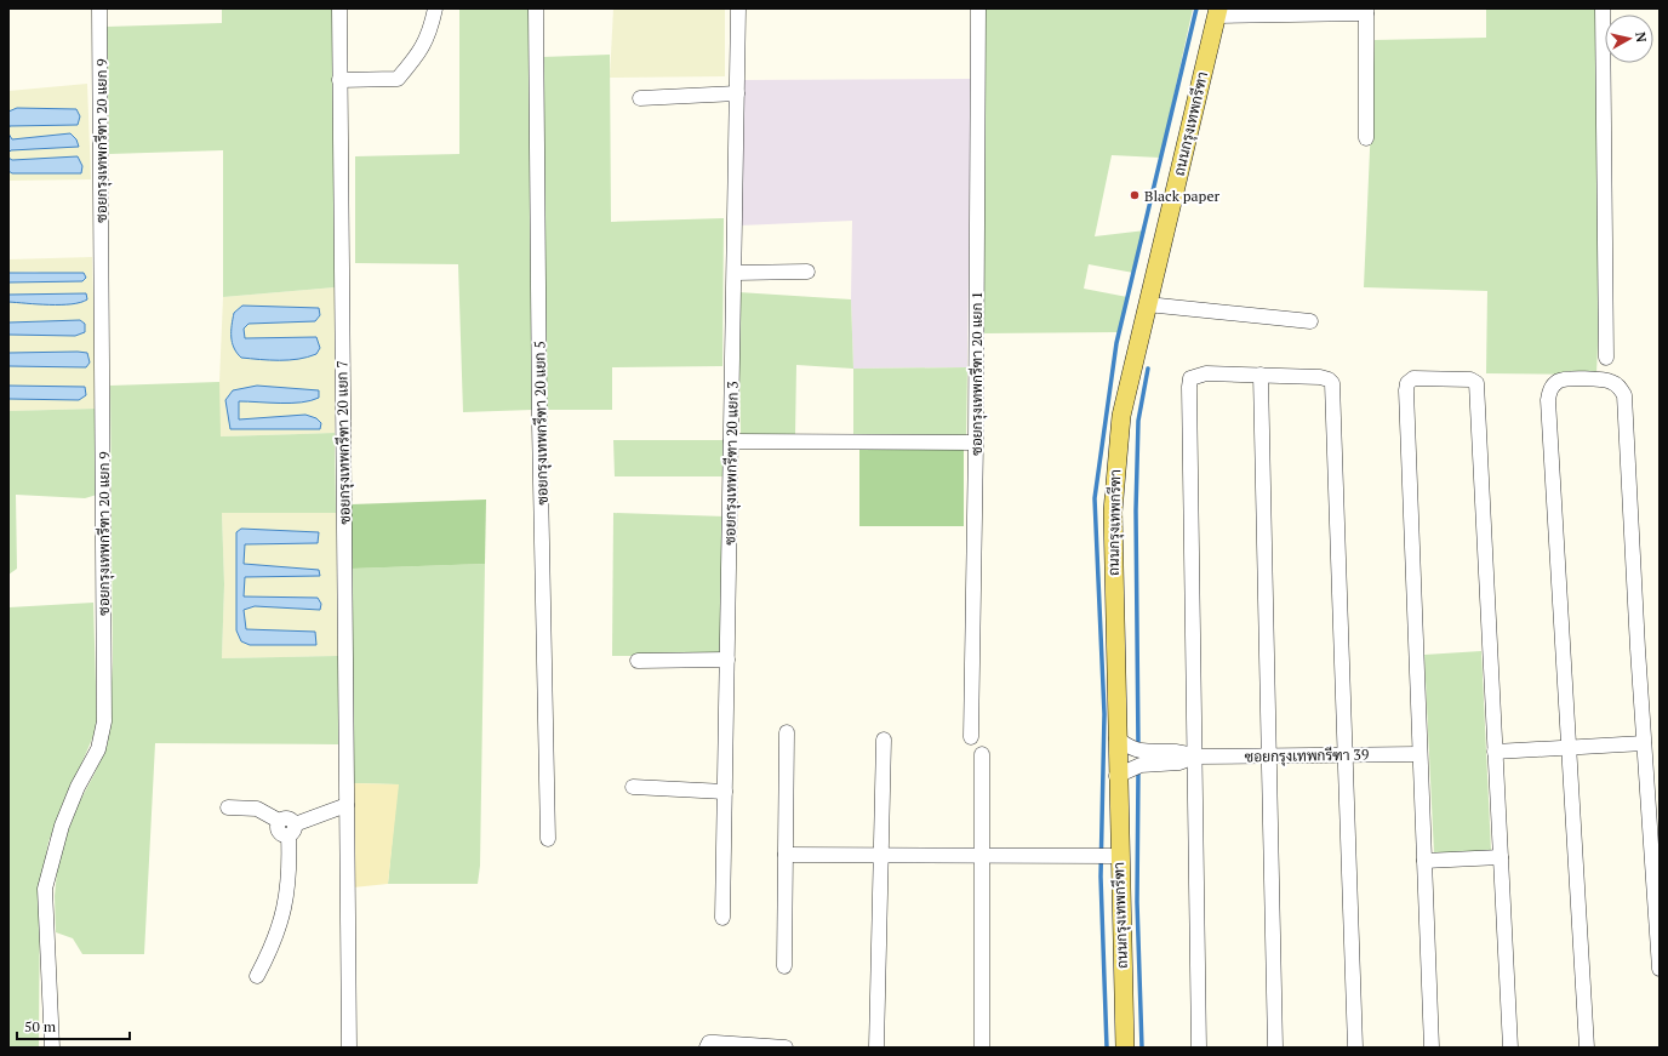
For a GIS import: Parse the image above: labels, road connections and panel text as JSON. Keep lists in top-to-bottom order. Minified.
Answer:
{"streets":{"main road":["ถนนกรุงเทพกรีฑา"],"street":["ซอยกรุงเทพกรีฑา 20 แยก 9","ซอยกรุงเทพกรีฑา 20 แยก 1","ซอยกรุงเทพกรีฑา 20 แยก 5","ซอยกรุงเทพกรีฑา 20 แยก 7","ซอยกรุงเทพกรีฑา 20 แยก 3","ซอยกรุงเทพกรีฑา 39"]},"crossings":[["ถนนกรุงเทพกรีฑา","ซอยกรุงเทพกรีฑา 39"]],"places":["Black paper"],"scale_bar":"50 m","north":"right"}
